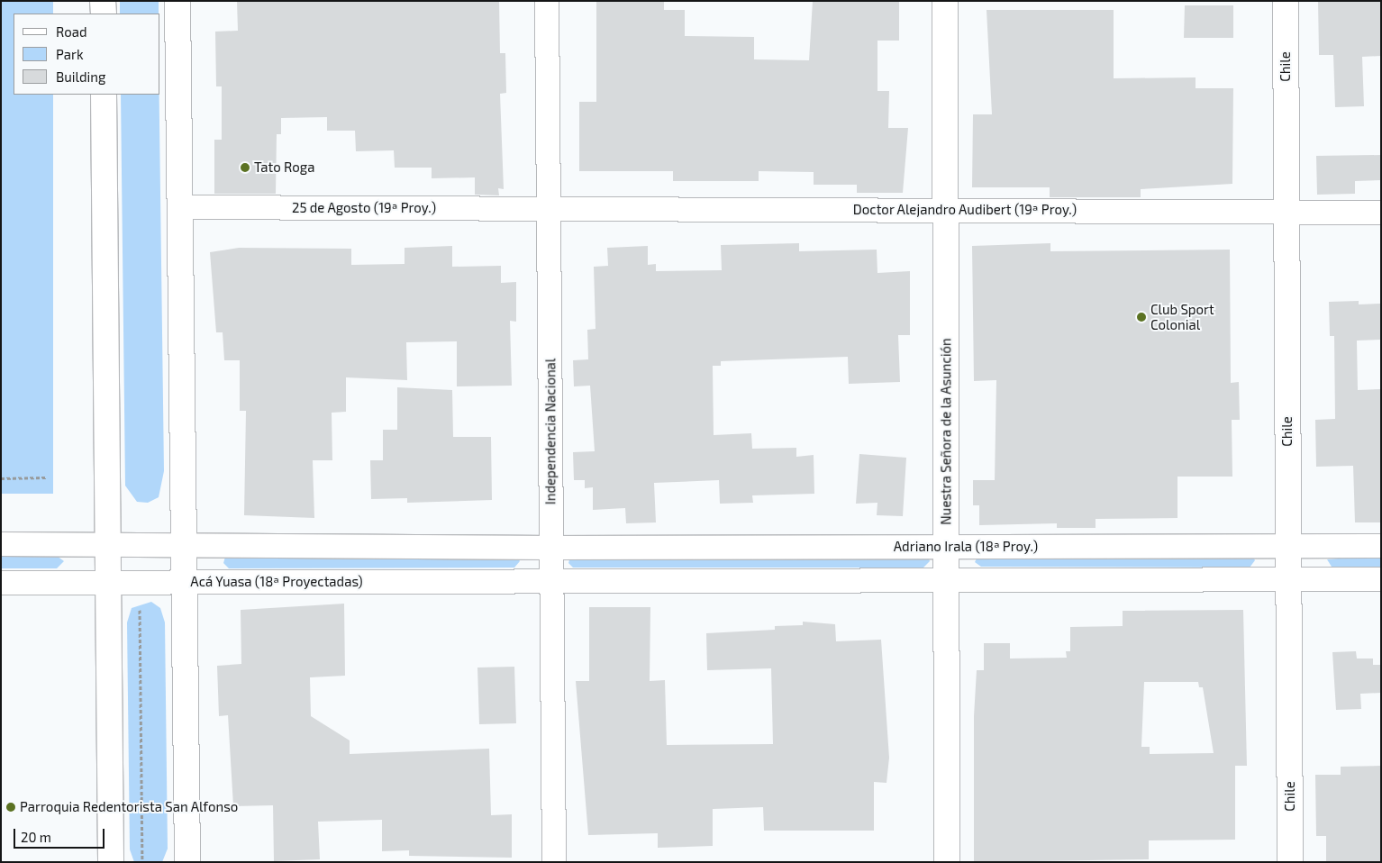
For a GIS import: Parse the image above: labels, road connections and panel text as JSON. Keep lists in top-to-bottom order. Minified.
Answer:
{"streets":{"street":["Chile","25 de Agosto (19ª Proy.)","Doctor Alejandro Audibert (19ª Proy.)","Independencia Nacional","Nuestra Señora de la Asunción","Adriano Irala (18ª Proy.)","Acá Yuasa (18ª Proyectadas)"]},"crossings":[["Chile","Doctor Alejandro Audibert (19ª Proy.)"],["Chile","Adriano Irala (18ª Proy.)"],["25 de Agosto (19ª Proy.)","Doctor Alejandro Audibert (19ª Proy.)"],["25 de Agosto (19ª Proy.)","Independencia Nacional"],["Doctor Alejandro Audibert (19ª Proy.)","Independencia Nacional"],["Doctor Alejandro Audibert (19ª Proy.)","Nuestra Señora de la Asunción"],["Independencia Nacional","Adriano Irala (18ª Proy.)"],["Independencia Nacional","Acá Yuasa (18ª Proyectadas)"],["Nuestra Señora de la Asunción","Adriano Irala (18ª Proy.)"]],"places":["Tato Roga","Club Sport Colonial","Parroquia Redentorista San Alfonso"],"legend":["Road","Park","Building"],"scale_bar":"20 m"}
